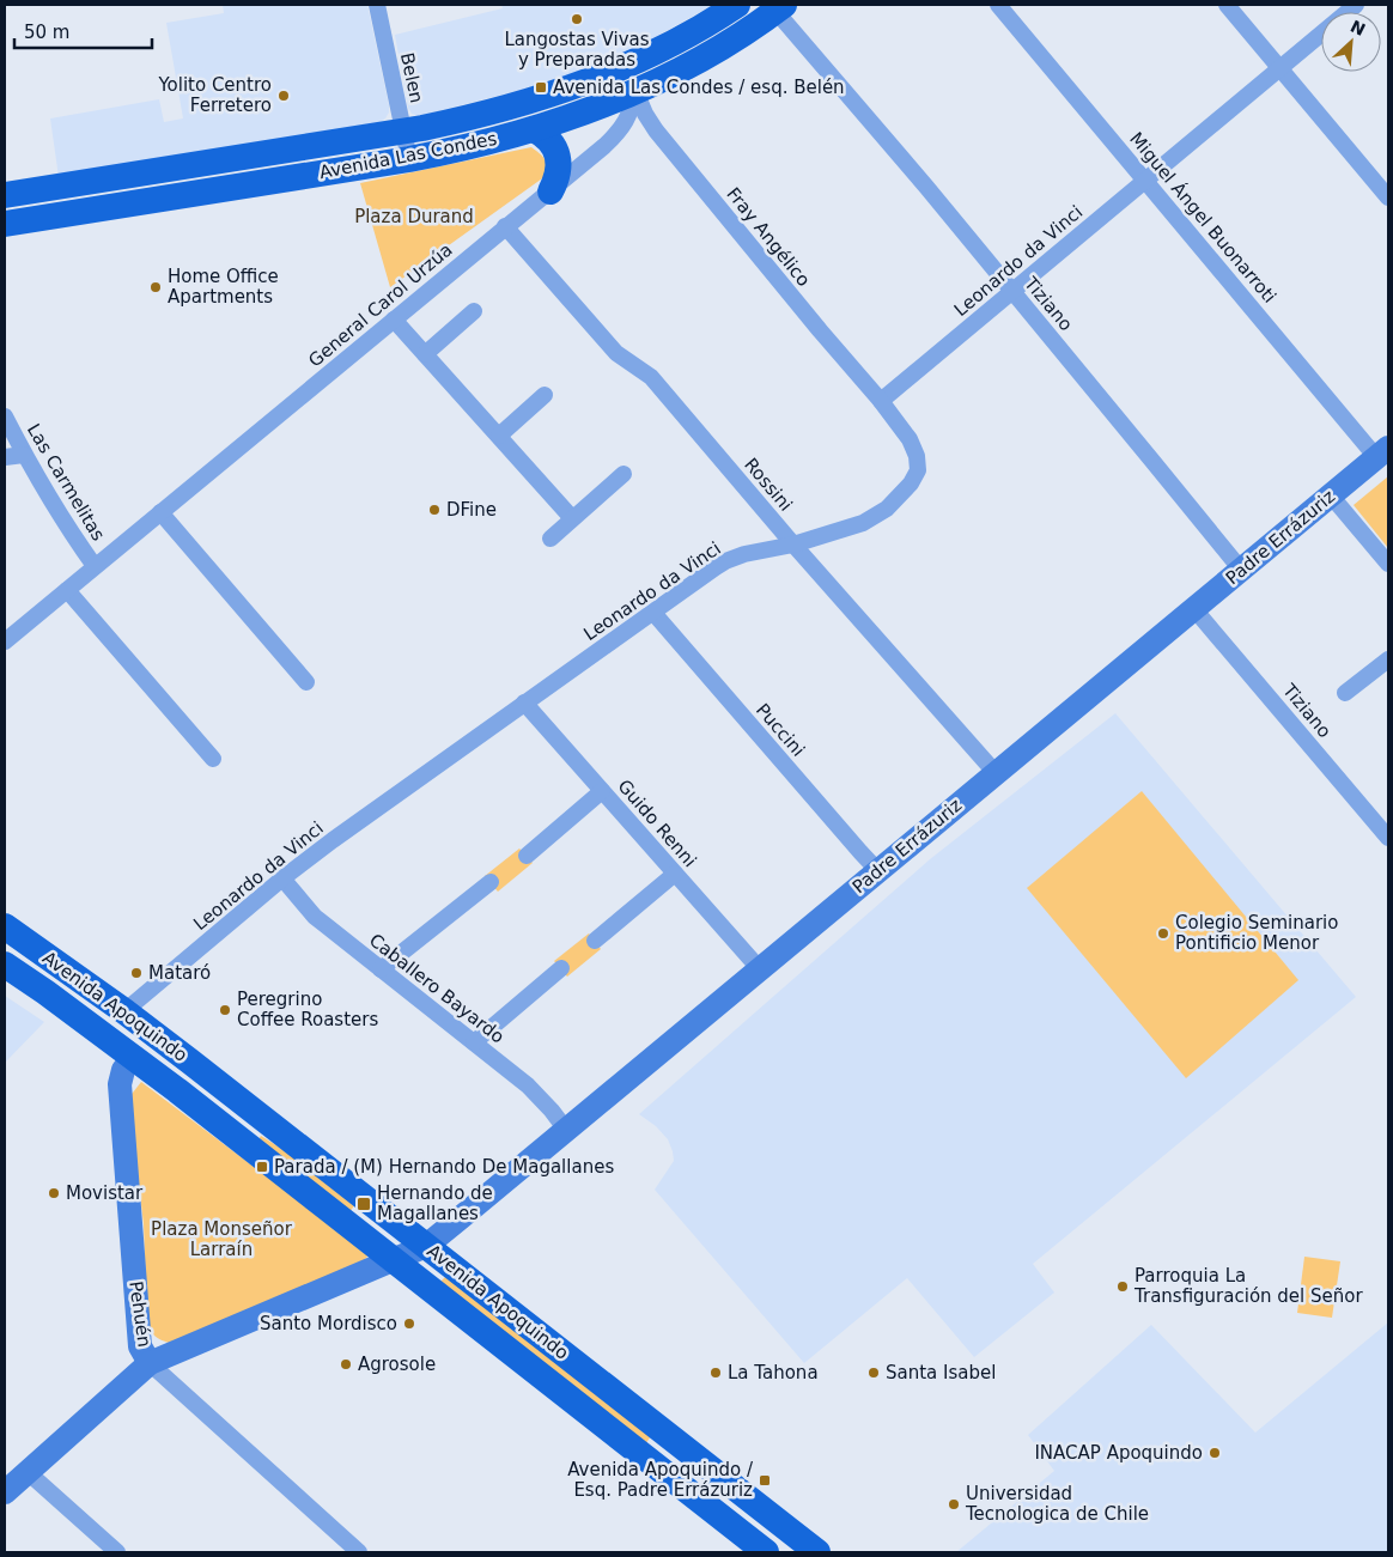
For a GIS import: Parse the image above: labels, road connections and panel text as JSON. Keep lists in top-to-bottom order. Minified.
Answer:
{"streets":{"main road":["Avenida Las Condes","Avenida Apoquindo"],"street":["Belen","Miguel Ángel Buonarroti","Fray Angélico","Leonardo da Vinci","Tiziano","General Carol Urzúa","Las Carmelitas","Rossini","Padre Errázuriz","Puccini","Guido Renni","Caballero Bayardo","Pehuén"]},"crossings":[["Belen","Avenida Las Condes"],["Avenida Las Condes","Fray Angélico"],["Avenida Las Condes","Tiziano"],["Avenida Las Condes","General Carol Urzúa"],["Miguel Ángel Buonarroti","Leonardo da Vinci"],["Miguel Ángel Buonarroti","Padre Errázuriz"],["Fray Angélico","Leonardo da Vinci"],["Fray Angélico","General Carol Urzúa"],["Leonardo da Vinci","Tiziano"],["Leonardo da Vinci","Rossini"],["Leonardo da Vinci","Puccini"],["Leonardo da Vinci","Guido Renni"],["Leonardo da Vinci","Caballero Bayardo"],["Leonardo da Vinci","Avenida Apoquindo"],["Tiziano","Padre Errázuriz"],["General Carol Urzúa","Las Carmelitas"],["General Carol Urzúa","Rossini"],["Rossini","Padre Errázuriz"],["Padre Errázuriz","Puccini"],["Padre Errázuriz","Guido Renni"],["Padre Errázuriz","Caballero Bayardo"],["Padre Errázuriz","Avenida Apoquindo"],["Avenida Apoquindo","Pehuén"]],"parks":["Plaza Durand","Plaza Monseñor Larraín"],"places":{"other":["Langostas Vivas y Preparadas","Yolito Centro Ferretero","Home Office Apartments","DFine","Colegio Seminario Pontificio Menor","Mataró","Peregrino Coffee Roasters","Movistar","Parroquia La Transfiguración del Señor","Santo Mordisco","Agrosole","La Tahona","Santa Isabel","INACAP Apoquindo","Universidad Tecnologica de Chile"],"transit":["Avenida Las Condes / esq. Belén","Parada / (M) Hernando De Magallanes","Hernando de Magallanes","Avenida Apoquindo / Esq. Padre Errázuriz"]},"scale_bar":"50 m","north":"top right"}
